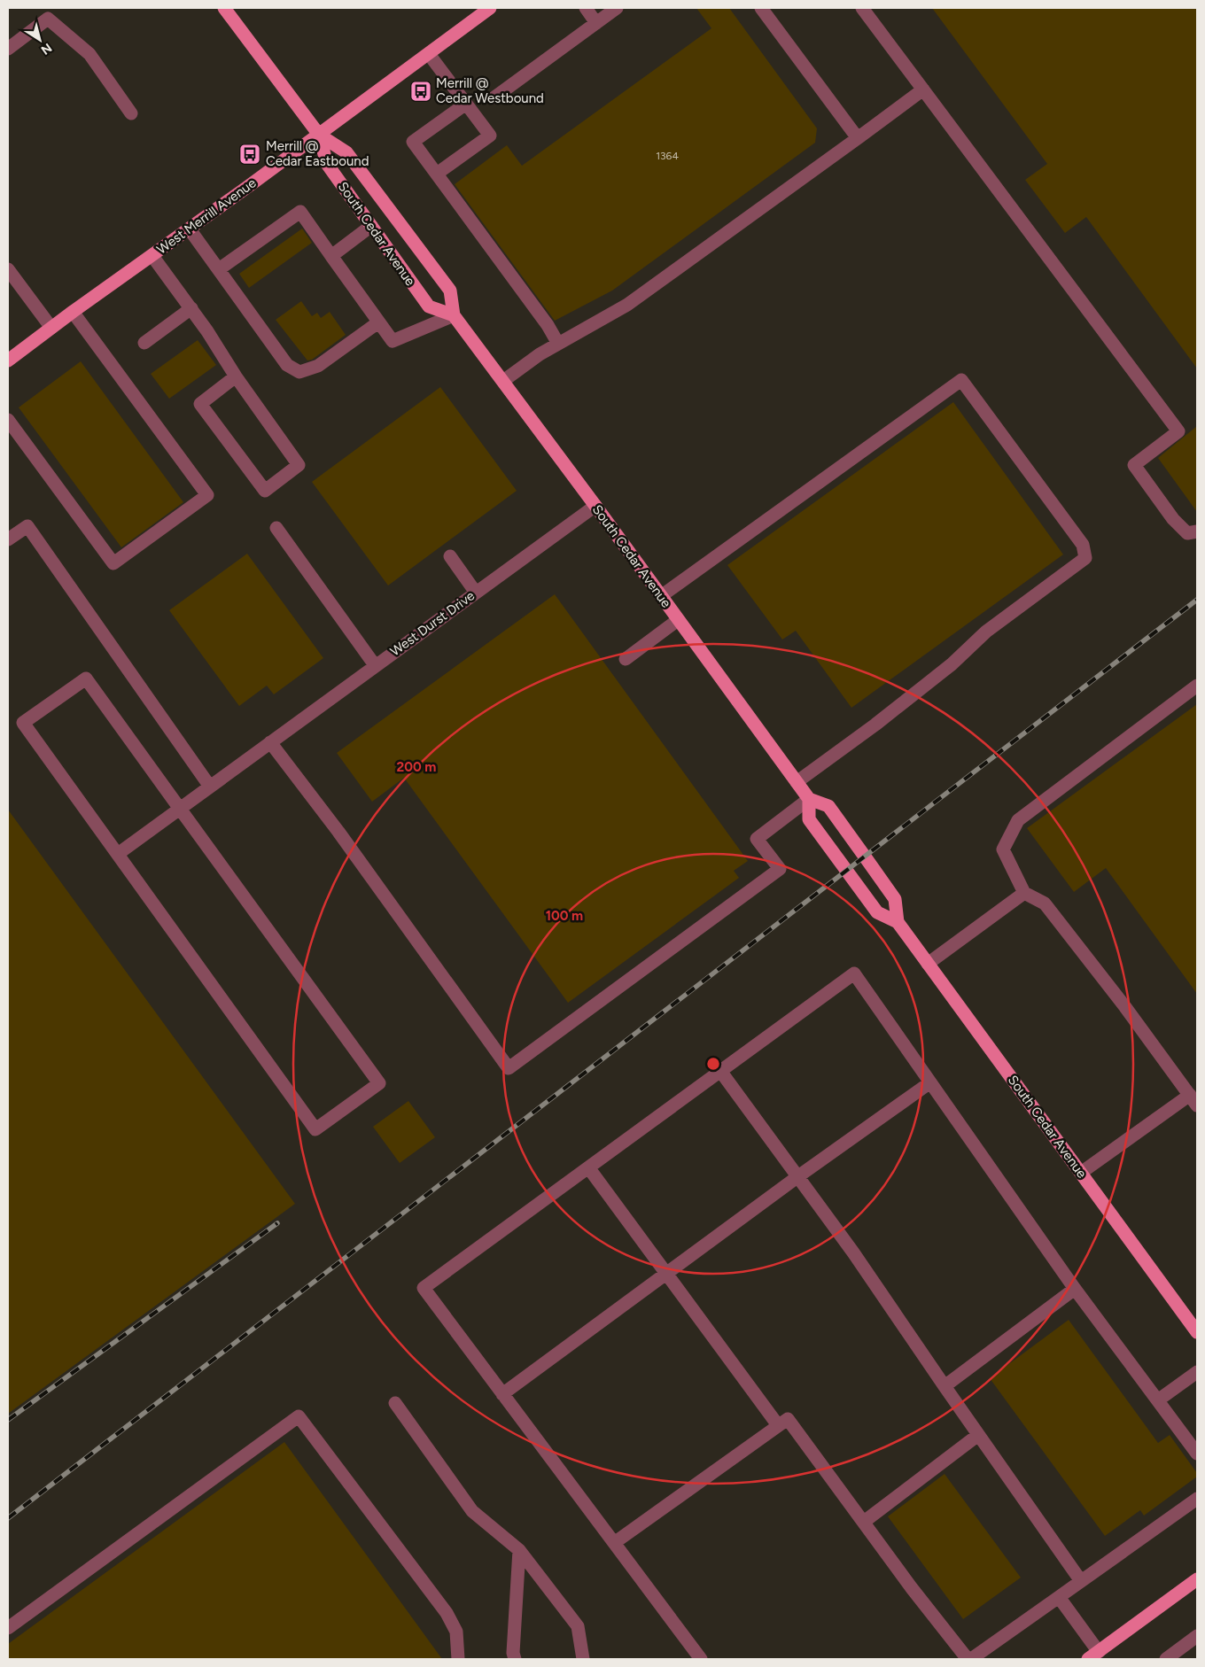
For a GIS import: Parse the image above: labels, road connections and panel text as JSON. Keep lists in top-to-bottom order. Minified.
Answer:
{"streets":{"main road":["West Merrill Avenue","South Cedar Avenue"],"street":["West Durst Drive"]},"crossings":[["West Merrill Avenue","South Cedar Avenue"],["South Cedar Avenue","West Durst Drive"]],"places":{"bus stop":["Merrill @ Cedar Westbound","Merrill @ Cedar Eastbound"]},"house_numbers":["1364"],"north":"bottom right","rings":["200 m","100 m"]}
